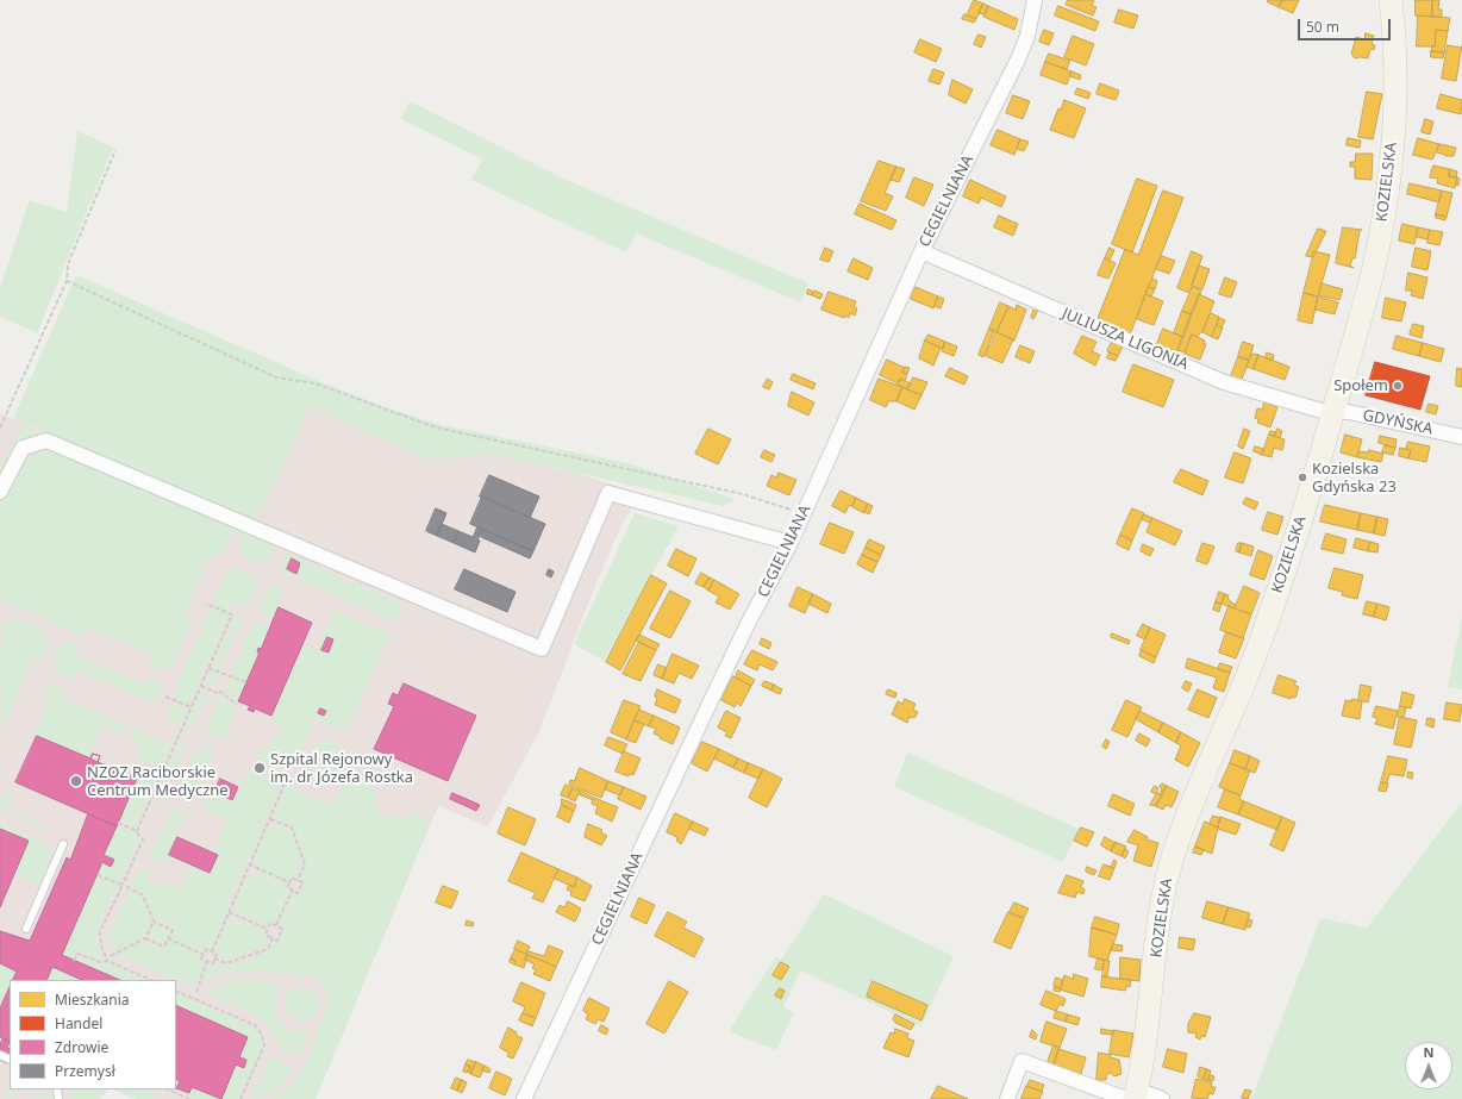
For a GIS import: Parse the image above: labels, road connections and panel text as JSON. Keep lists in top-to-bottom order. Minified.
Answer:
{"streets":{"main road":["KOZIELSKA"],"street":["CEGIELNIANA","JULIUSZA LIGONIA","GDYŃSKA"]},"crossings":[["KOZIELSKA","JULIUSZA LIGONIA"],["KOZIELSKA","GDYŃSKA"],["CEGIELNIANA","JULIUSZA LIGONIA"],["JULIUSZA LIGONIA","GDYŃSKA"]],"places":["Społem","Kozielska Gdyńska 23","Szpital Rejonowy im. dr Józefa Rostka","NZOZ Raciborskie Centrum Medyczne"],"legend":["Mieszkania","Handel","Zdrowie","Przemysł"],"scale_bar":"50 m","north":"top"}
